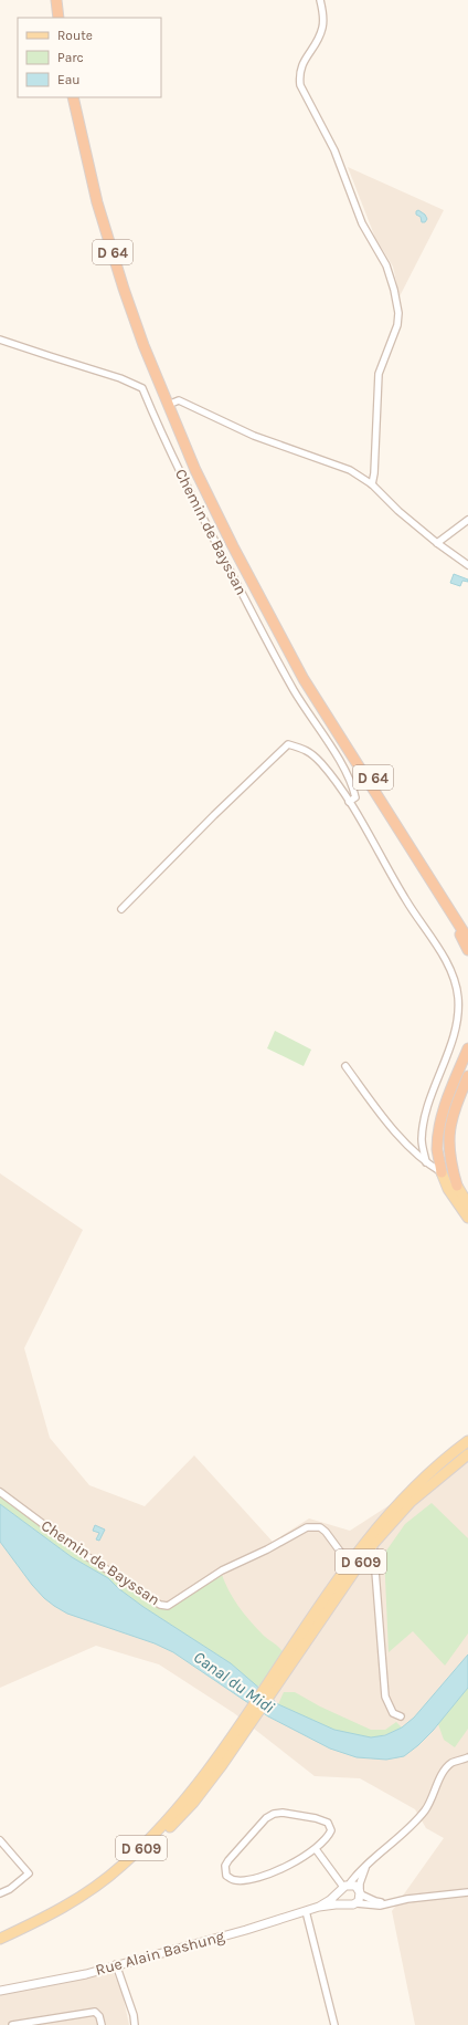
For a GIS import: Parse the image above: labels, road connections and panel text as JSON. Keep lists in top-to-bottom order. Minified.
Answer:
{"streets":{"highway":["D 64"],"main road":["D 609"],"street":["Chemin de Bayssan","Rue Alain Bashung"]},"crossings":[["Chemin de Bayssan","D 609"]],"water":["Canal du Midi"],"legend":["Route","Parc","Eau"]}
